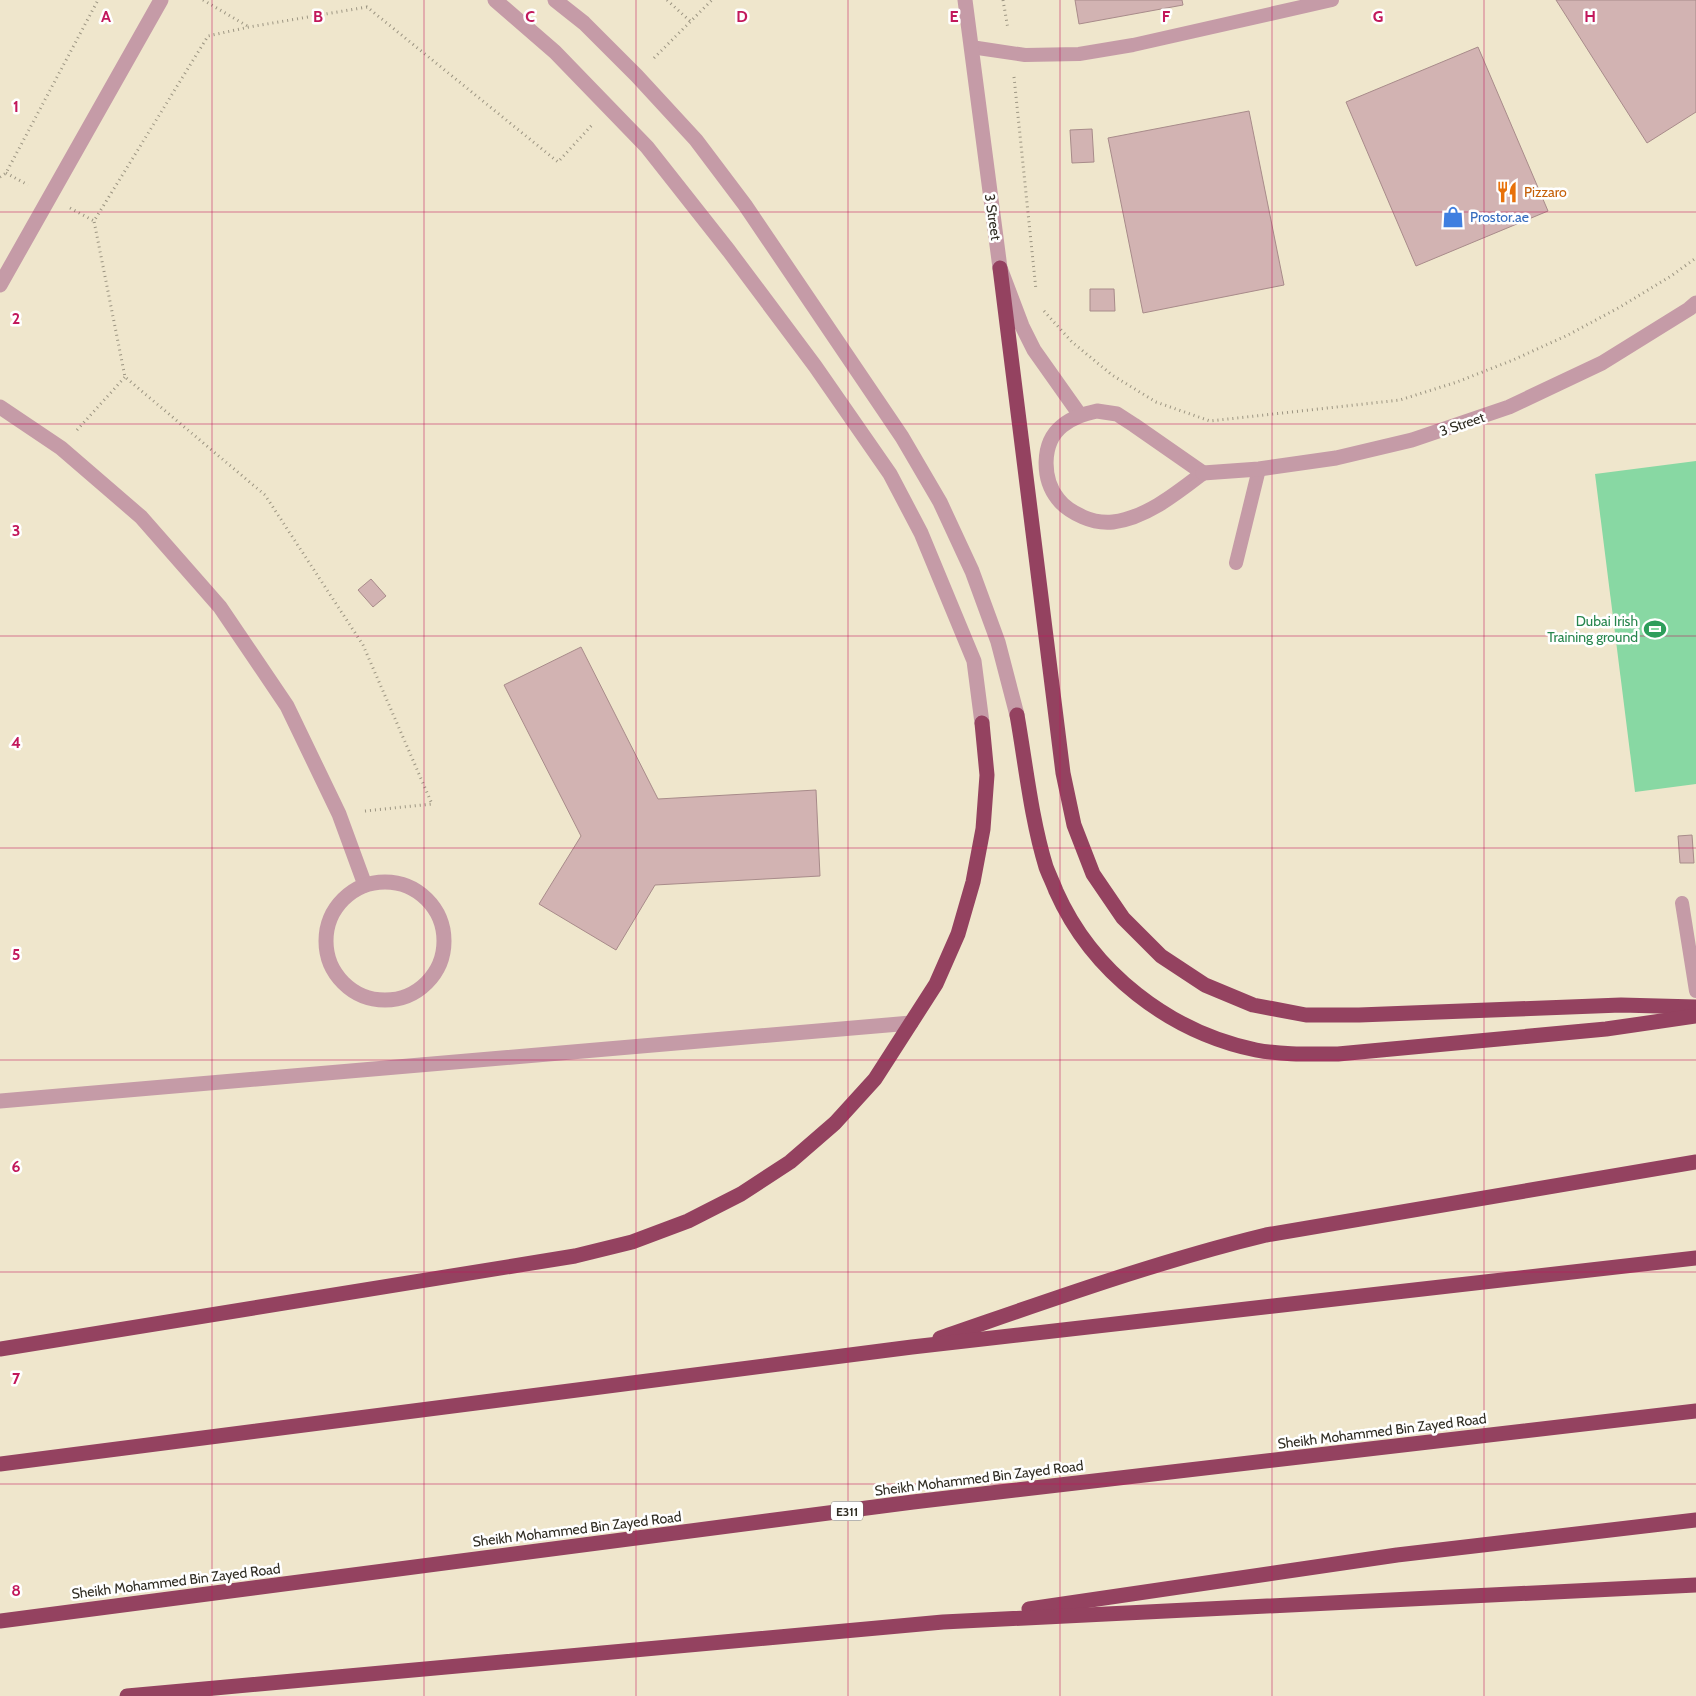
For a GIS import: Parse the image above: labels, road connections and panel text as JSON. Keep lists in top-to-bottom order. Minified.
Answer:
{"streets":{"highway":["Sheikh Mohammed Bin Zayed Road","E311"],"street":["3 Street"]},"places":{"restaurant":["Pizzaro"],"shop":["Prostor.ae"],"sports":["Dubai Irish Training ground"]},"grid":{"columns":["A","B","C","D","E","F","G","H"],"rows":["1","2","3","4","5","6","7","8"]}}
